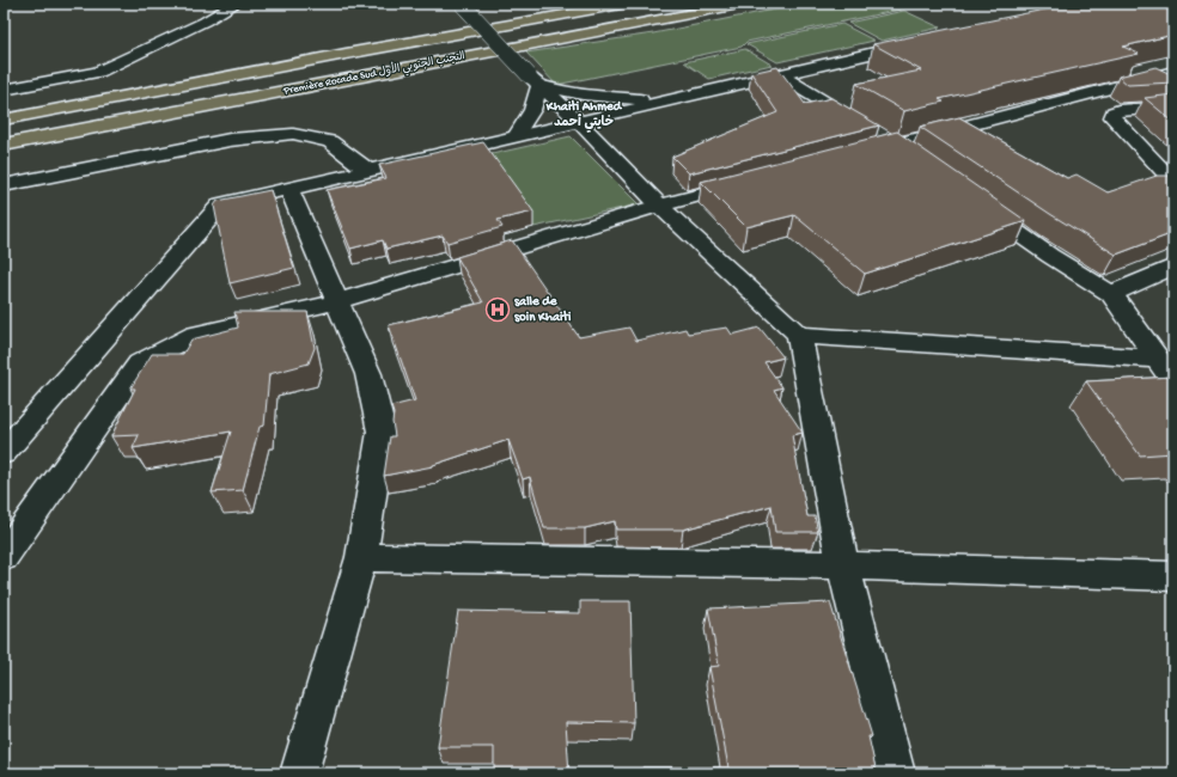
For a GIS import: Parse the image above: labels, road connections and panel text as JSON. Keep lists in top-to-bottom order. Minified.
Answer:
{"streets":{"highway":["Première Rocade Sud التجنب الجنوبي الأول"]},"districts":["Khaiti Ahmed خايتي أحمد"],"places":{"hospital":["salle de soin Khaiti"]}}
